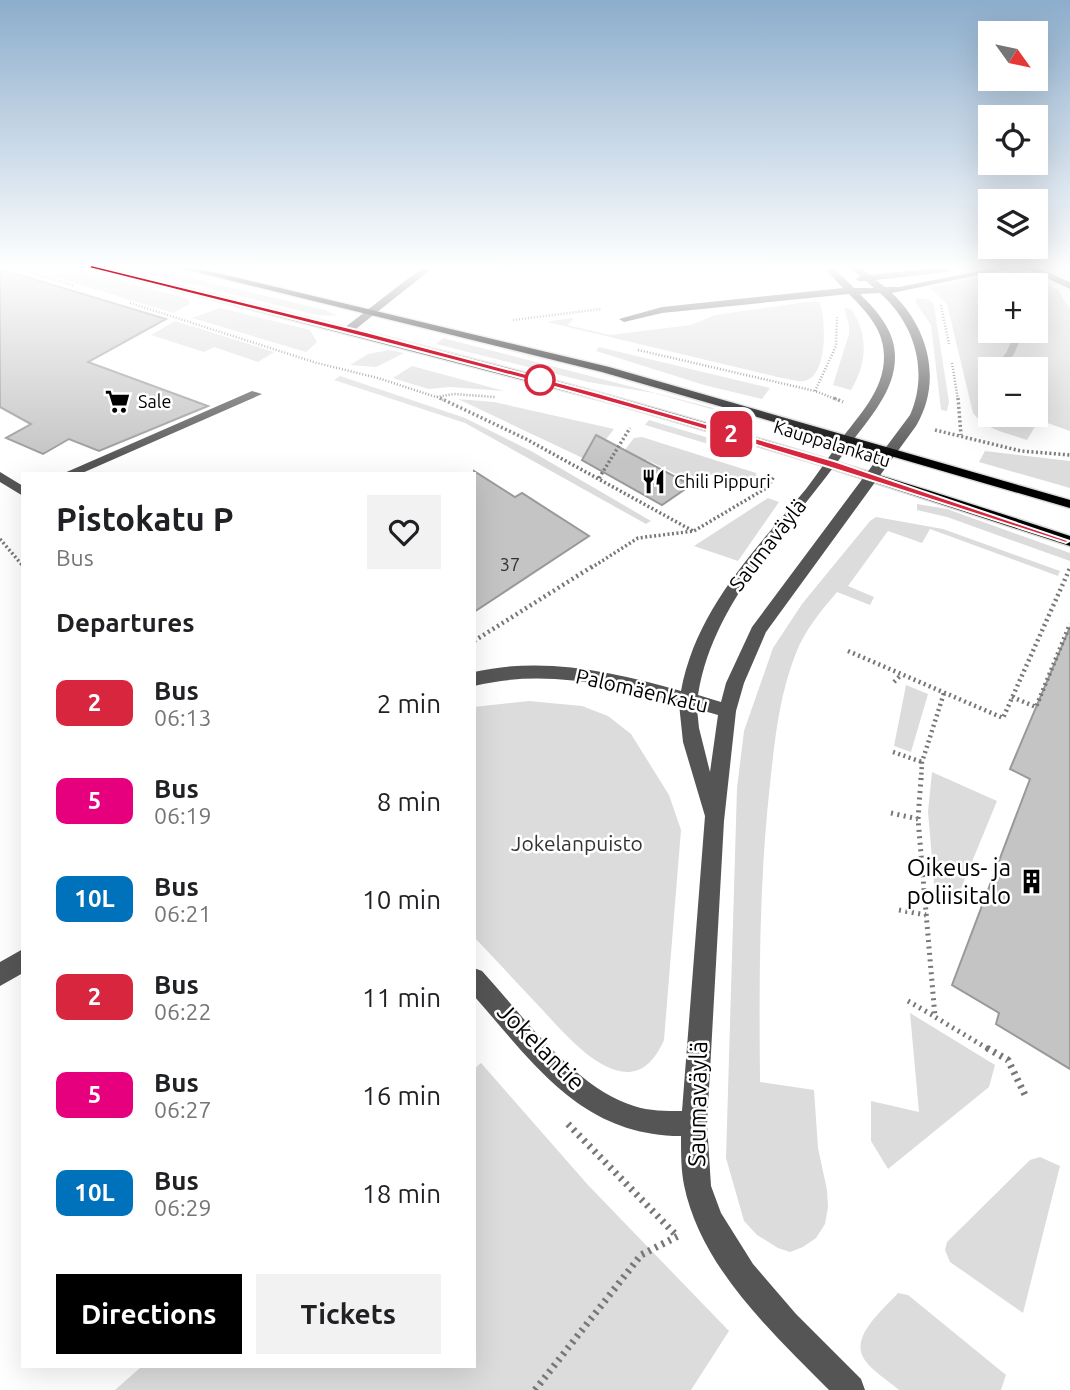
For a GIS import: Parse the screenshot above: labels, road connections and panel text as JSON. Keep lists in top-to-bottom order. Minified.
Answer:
{"streets":{"main road":["Kauppalankatu"],"street":["Saumaväylä","Palomäenkatu","Jokelantie"]},"crossings":[["Kauppalankatu","Saumaväylä"],["Saumaväylä","Palomäenkatu"],["Saumaväylä","Jokelantie"]],"parks":["Jokelanpuisto"],"places":{"supermarket":["Sale"],"restaurant":["Chili Pippuri"],"building":["Oikeus- ja poliisitalo"]},"lines":["bus line 2"],"house_numbers":["37"],"north":"bottom right","page":{"on_map":"2","map_buttons":["+","−"],"heading":[["Pistokatu P","Bus"],"Departures"],"list":[{"mark":"2","name":"Bus","note":"06:13","value":"2 min"},{"mark":"5","name":"Bus","note":"06:19","value":"8 min"},{"mark":"10L","name":"Bus","note":"06:21","value":"10 min"},{"mark":"2","name":"Bus","note":"06:22","value":"11 min"},{"mark":"5","name":"Bus","note":"06:27","value":"16 min"},{"mark":"10L","name":"Bus","note":"06:29","value":"18 min"}],"buttons":["Directions","Tickets"]}}
